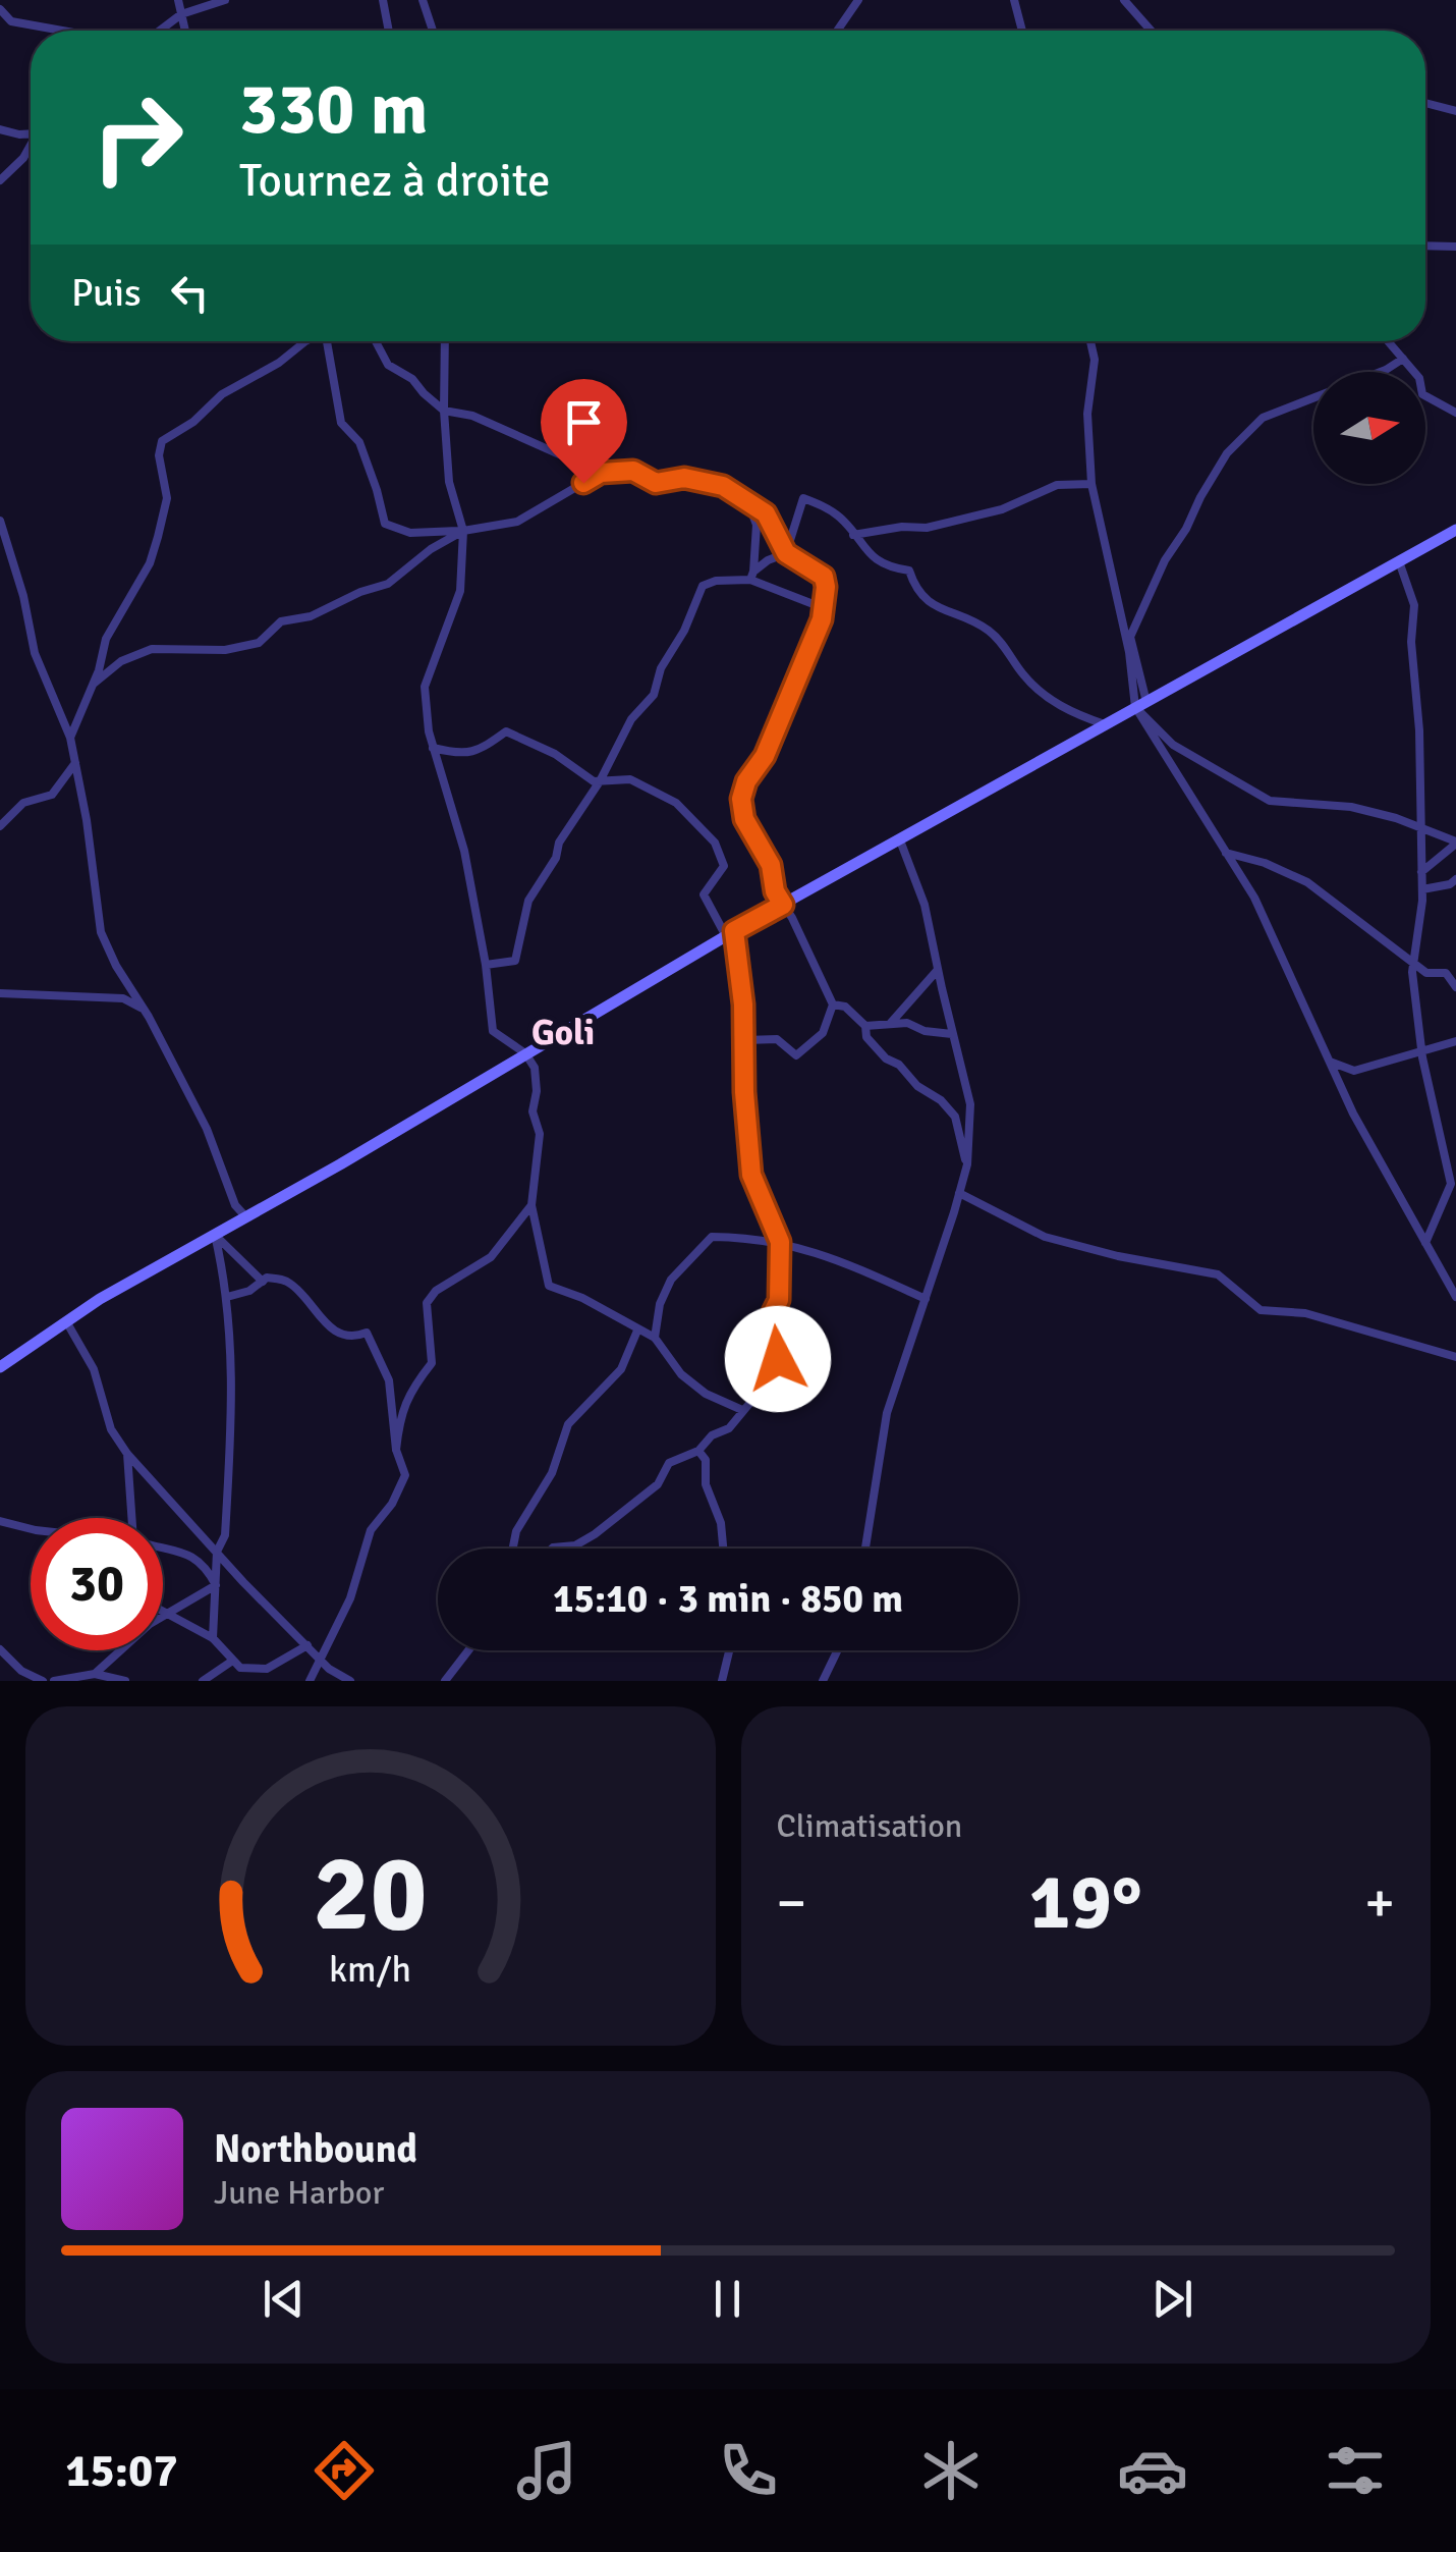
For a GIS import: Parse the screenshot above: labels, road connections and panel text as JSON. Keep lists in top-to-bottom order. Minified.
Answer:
{"districts":["Goli"],"north":"right","page":{"turn":["330 m","Tournez à droite"],"then":"Puis","limit":"30","trip":"15:10 · 3 min · 850 m","tile":"Climatisation","heat":["−","19°","+"],"song":["Northbound","June Harbor"],"tabs":"15:07","gauge":["20","km/h"]}}
